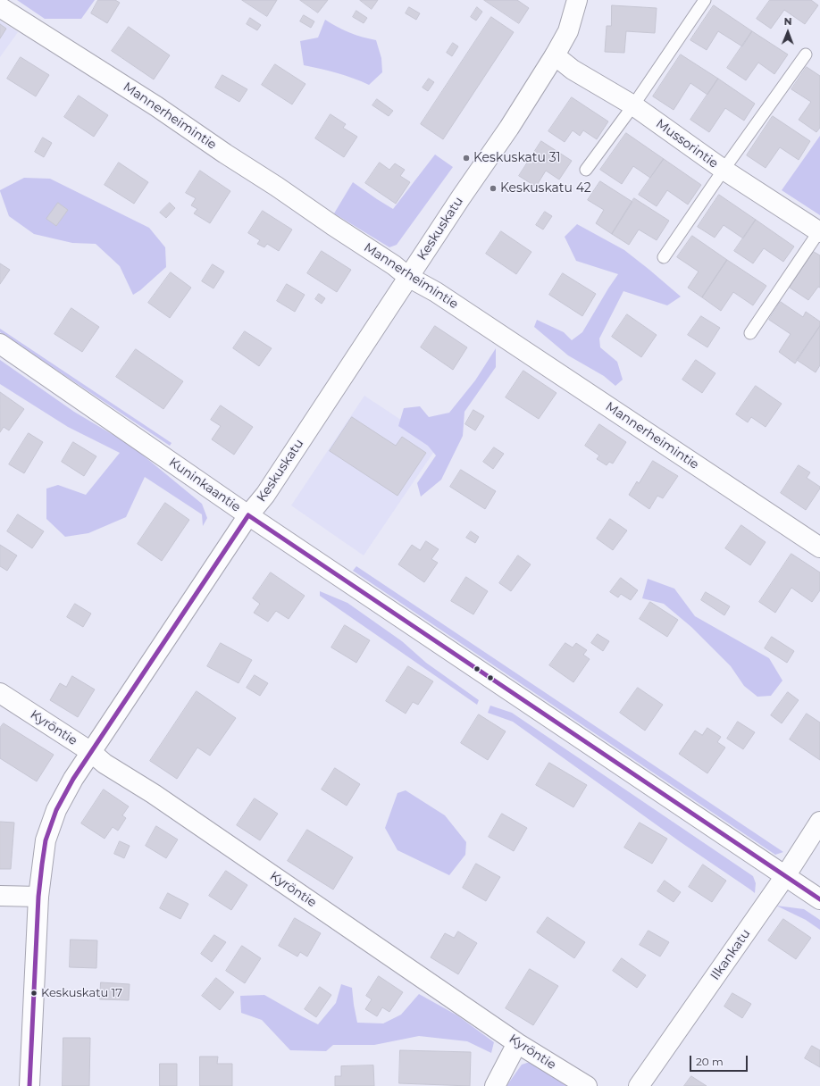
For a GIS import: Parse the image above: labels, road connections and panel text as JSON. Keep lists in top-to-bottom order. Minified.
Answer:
{"streets":{"street":["Mannerheimintie","Mussorintie","Keskuskatu","Kuninkaantie","Kyröntie","Ilkankatu"]},"crossings":[["Mannerheimintie","Keskuskatu"],["Mussorintie","Keskuskatu"],["Keskuskatu","Kuninkaantie"],["Keskuskatu","Kyröntie"],["Kuninkaantie","Ilkankatu"]],"places":["Keskuskatu 31","Keskuskatu 42","Keskuskatu 17"],"scale_bar":"20 m","north":"top"}
